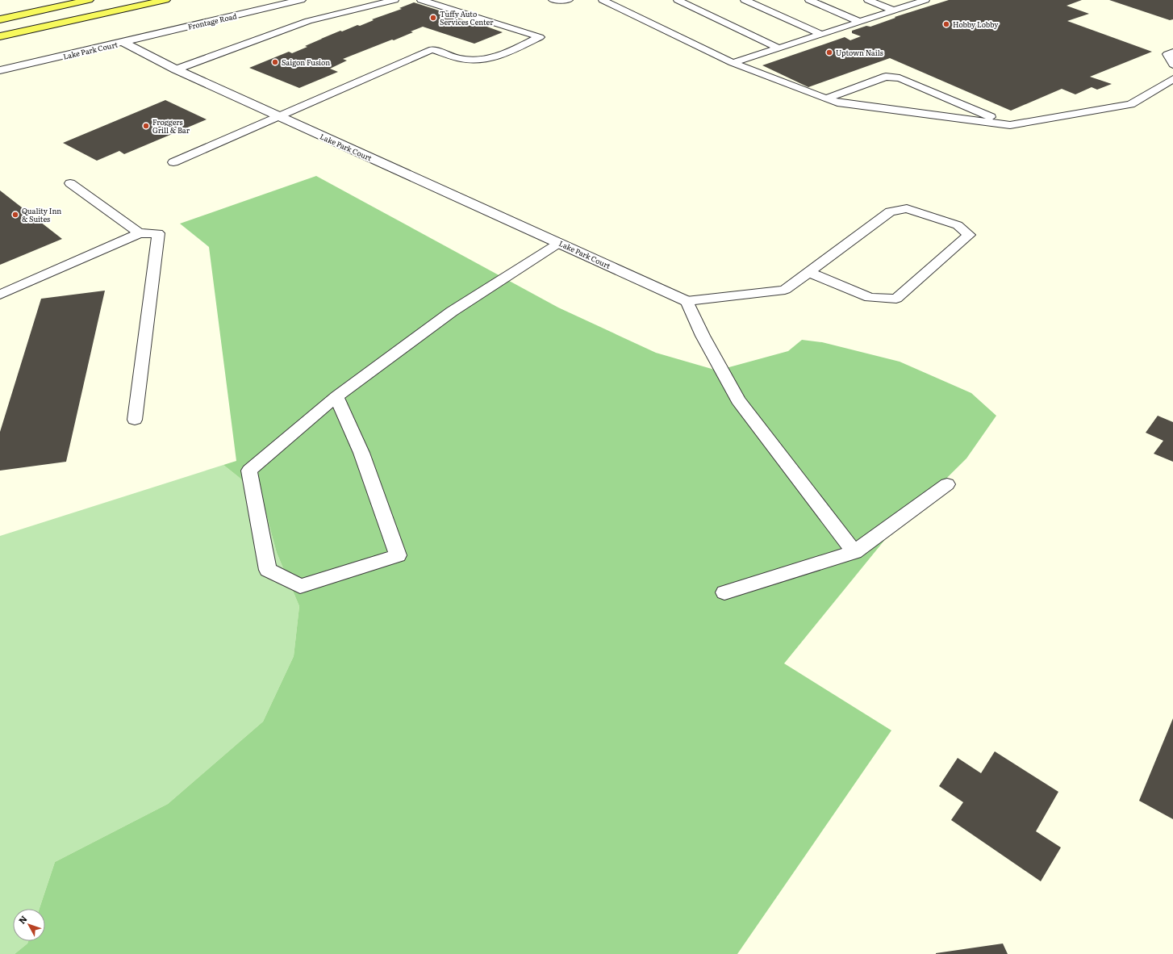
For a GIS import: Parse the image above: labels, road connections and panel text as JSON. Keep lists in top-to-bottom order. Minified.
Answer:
{"streets":{"street":["Frontage Road","Lake Park Court"]},"crossings":[["Frontage Road","Lake Park Court"]],"places":["Tuffy Auto Services Center","Hobby Lobby","Uptown Nails","Saigon Fusion","Froggers Grill & Bar","Quality Inn & Suites"],"north":"top left"}
